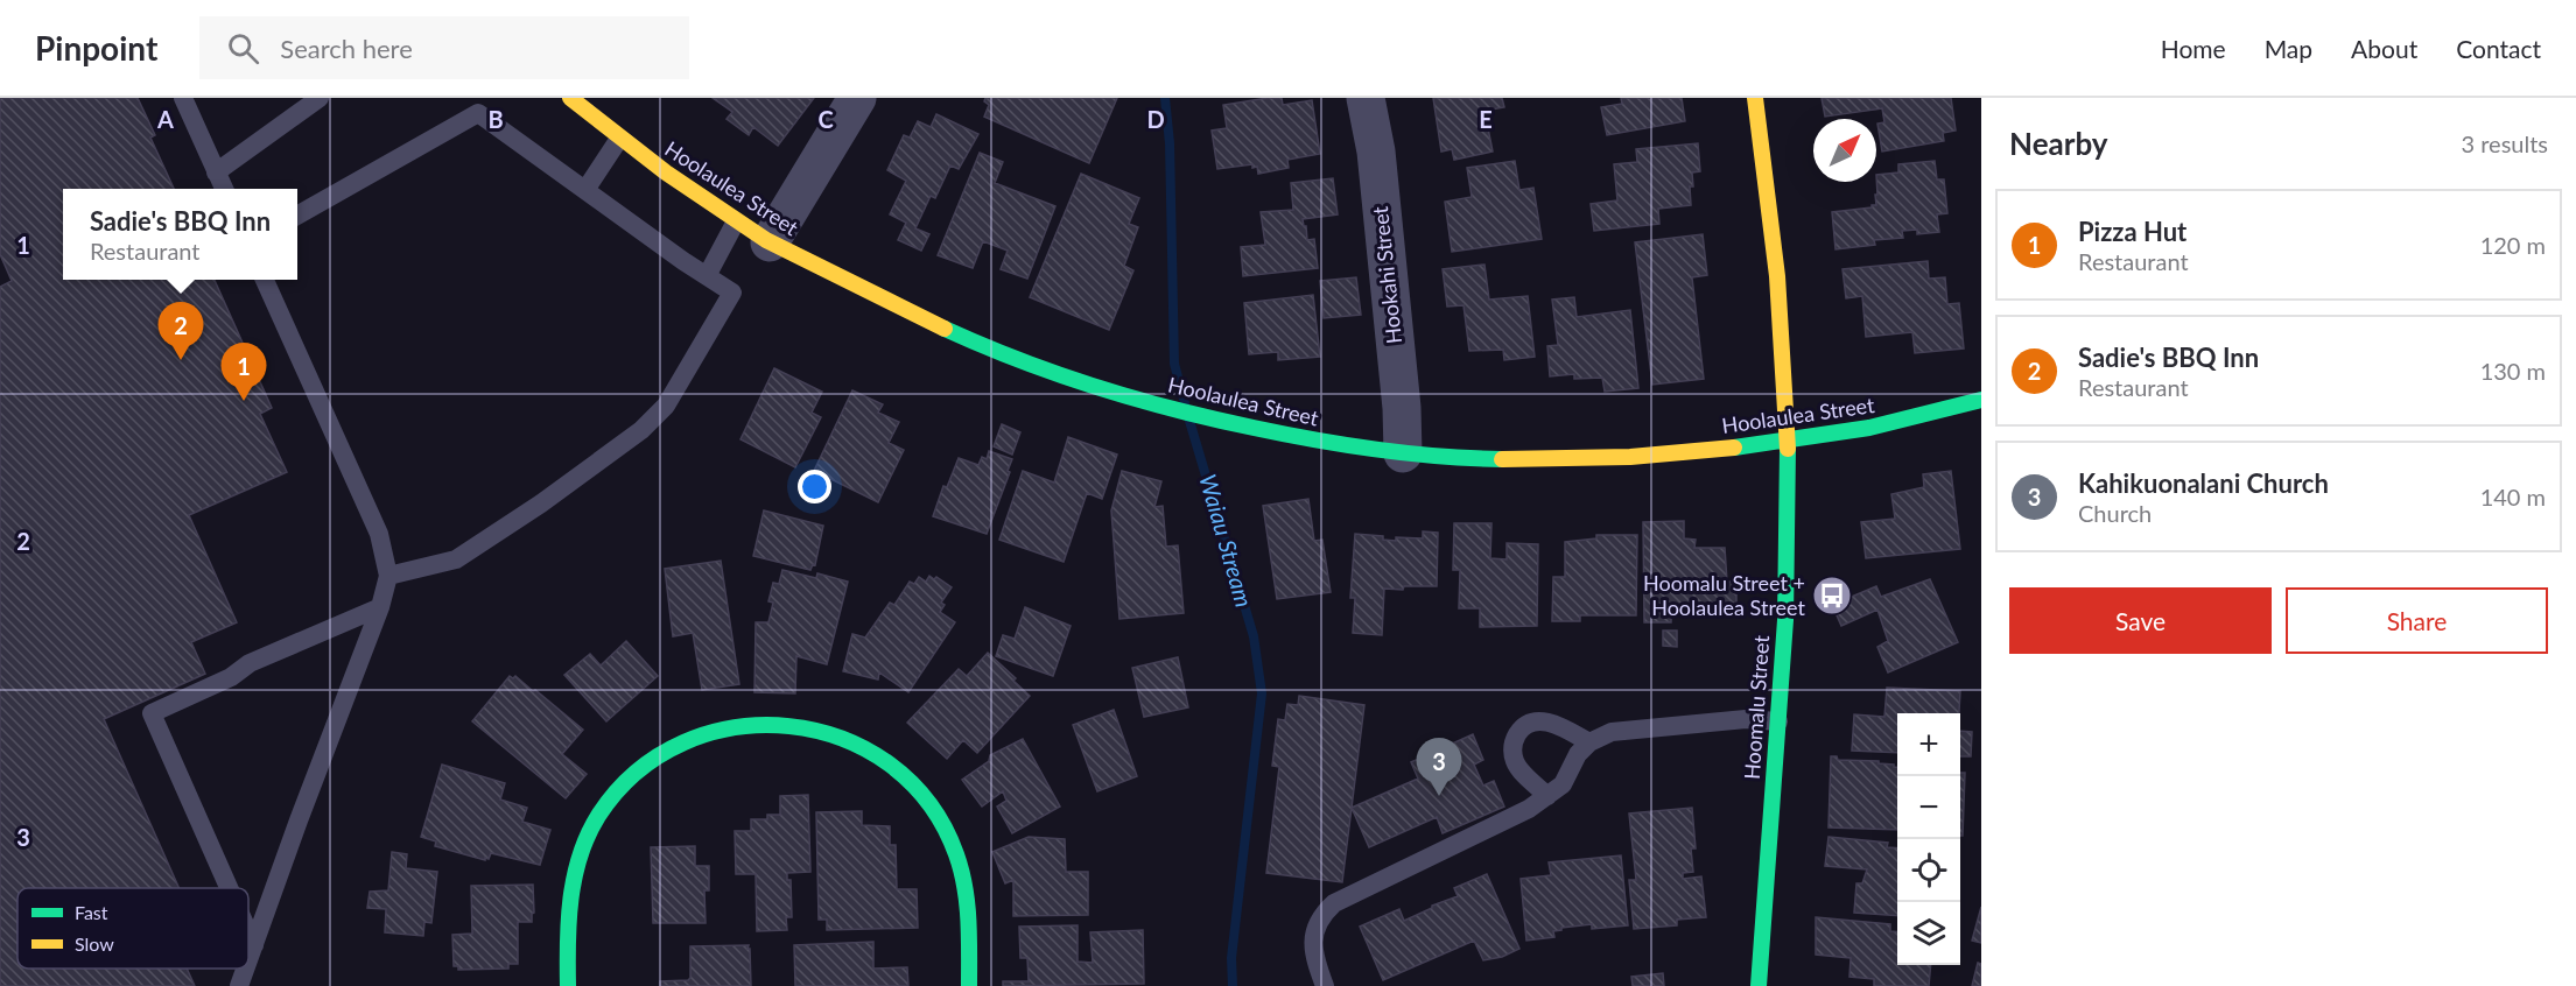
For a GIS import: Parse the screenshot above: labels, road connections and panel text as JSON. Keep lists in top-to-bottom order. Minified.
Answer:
{"streets":{"street":["Hoolaulea Street","Hookahi Street","Hoomalu Street"]},"crossings":[["Hoolaulea Street","Hookahi Street"],["Hoolaulea Street","Hoomalu Street"]],"water":["Waiau Stream"],"places":{"bus stop":["Hoomalu Street + Hoolaulea Street"]},"legend":["Fast","Slow"],"north":"top right","page":{"header":"Pinpoint","search":"Search here","nav":["Home","Map","About","Contact"],"heading":["Nearby","3 results"],"popup":["Sadie's BBQ Inn","Restaurant"],"list":[{"mark":"1","name":"Pizza Hut","note":"Restaurant","value":"120 m"},{"mark":"2","name":"Sadie's BBQ Inn","note":"Restaurant","value":"130 m"},{"mark":"3","name":"Kahikuonalani Church","note":"Church","value":"140 m"}],"pins":["2","1","3"],"buttons":["Save","Share"],"map_buttons":["+","−"]},"grid":{"columns":["A","B","C","D","E"],"rows":["1","2","3"]}}
